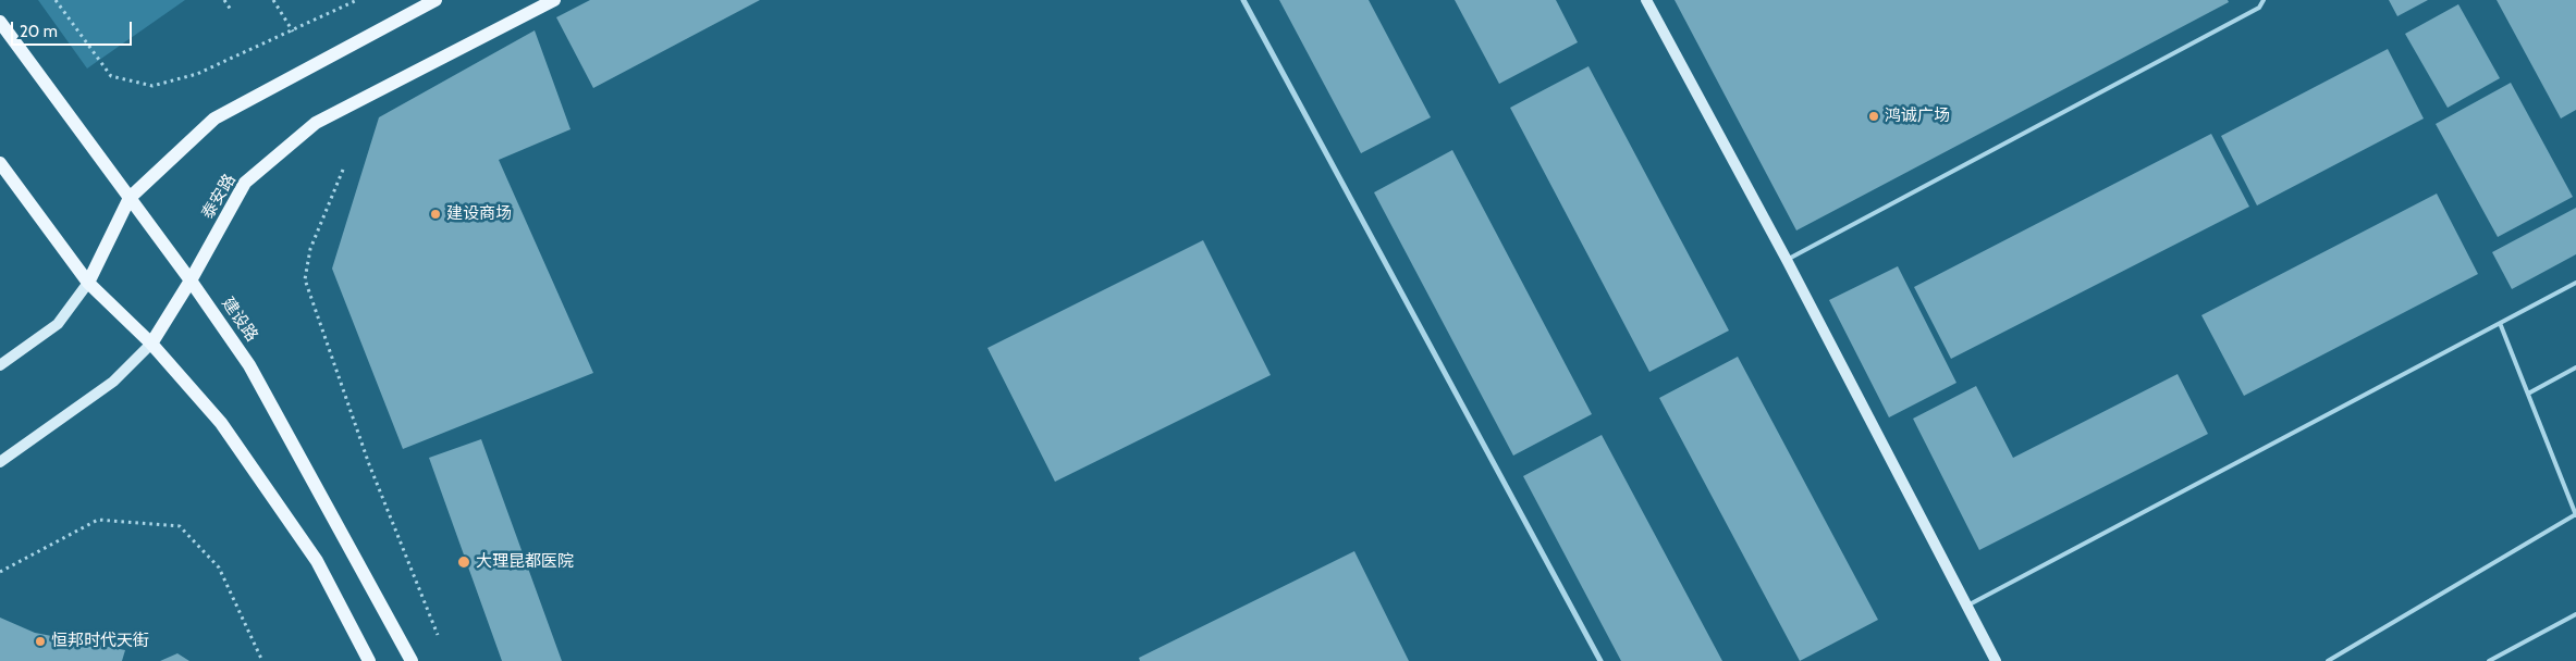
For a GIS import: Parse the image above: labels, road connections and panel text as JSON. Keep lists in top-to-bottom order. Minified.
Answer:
{"streets":{"main road":["泰安路","建设路"]},"crossings":[["泰安路","建设路"]],"places":["鸿诚广场","建设商场","大理昆都医院","恒邦时代天街"],"scale_bar":"20 m"}
